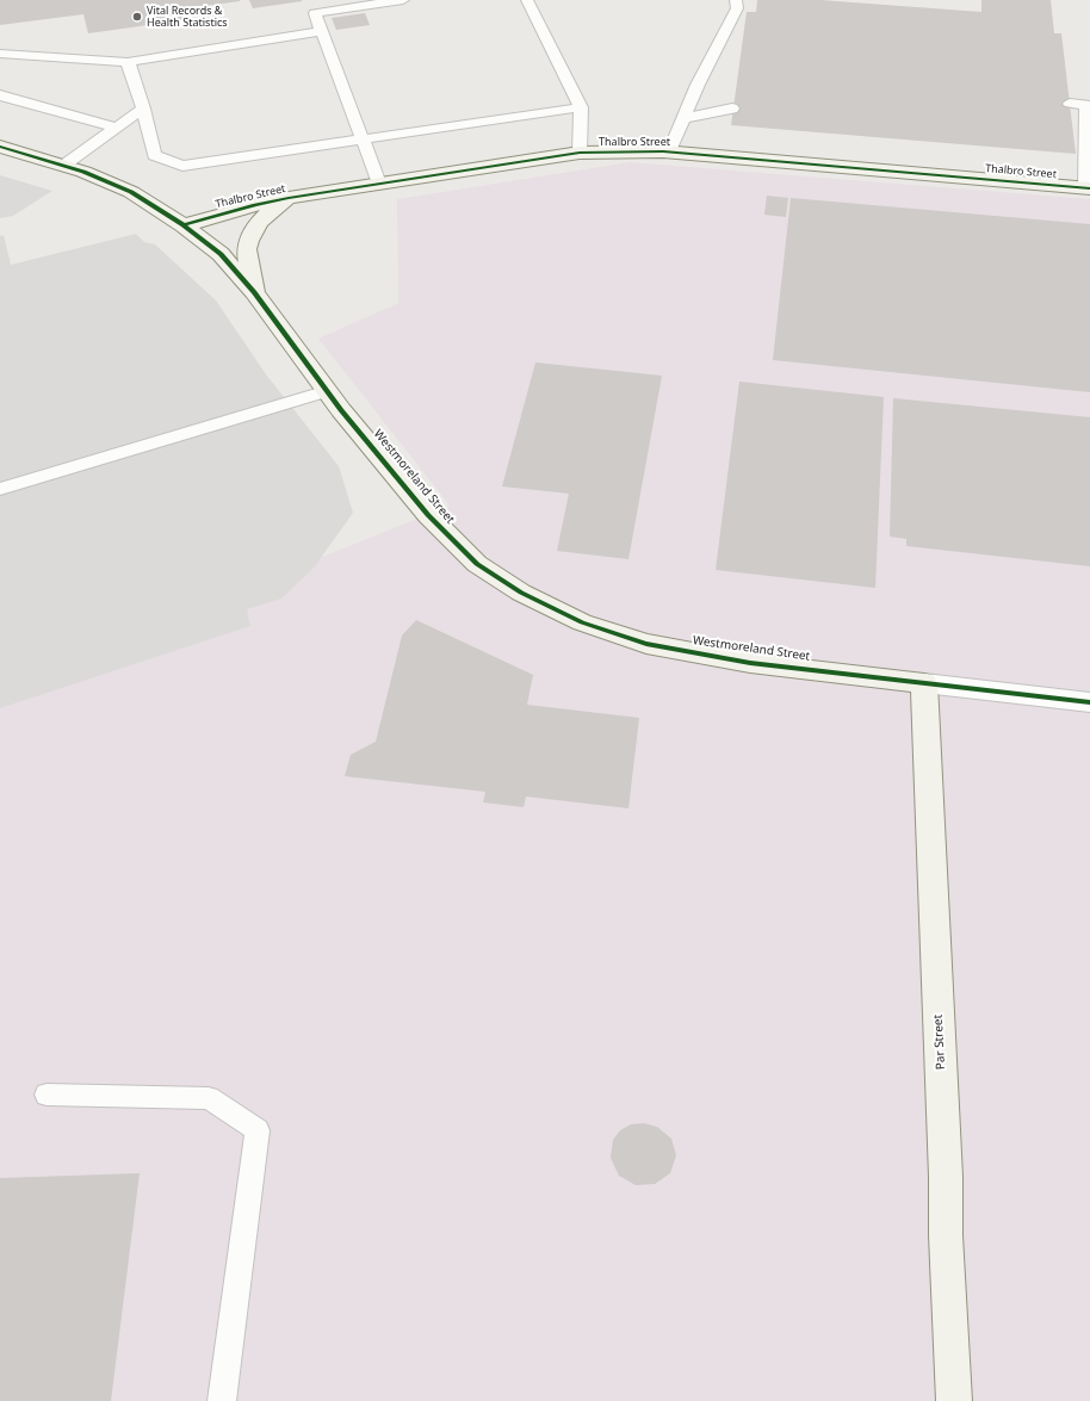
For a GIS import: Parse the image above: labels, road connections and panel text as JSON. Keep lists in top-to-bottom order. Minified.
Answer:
{"streets":{"street":["Thalbro Street","Westmoreland Street","Par Street"]},"crossings":[["Thalbro Street","Westmoreland Street"],["Westmoreland Street","Par Street"]],"places":["Vital Records & Health Statistics"]}
